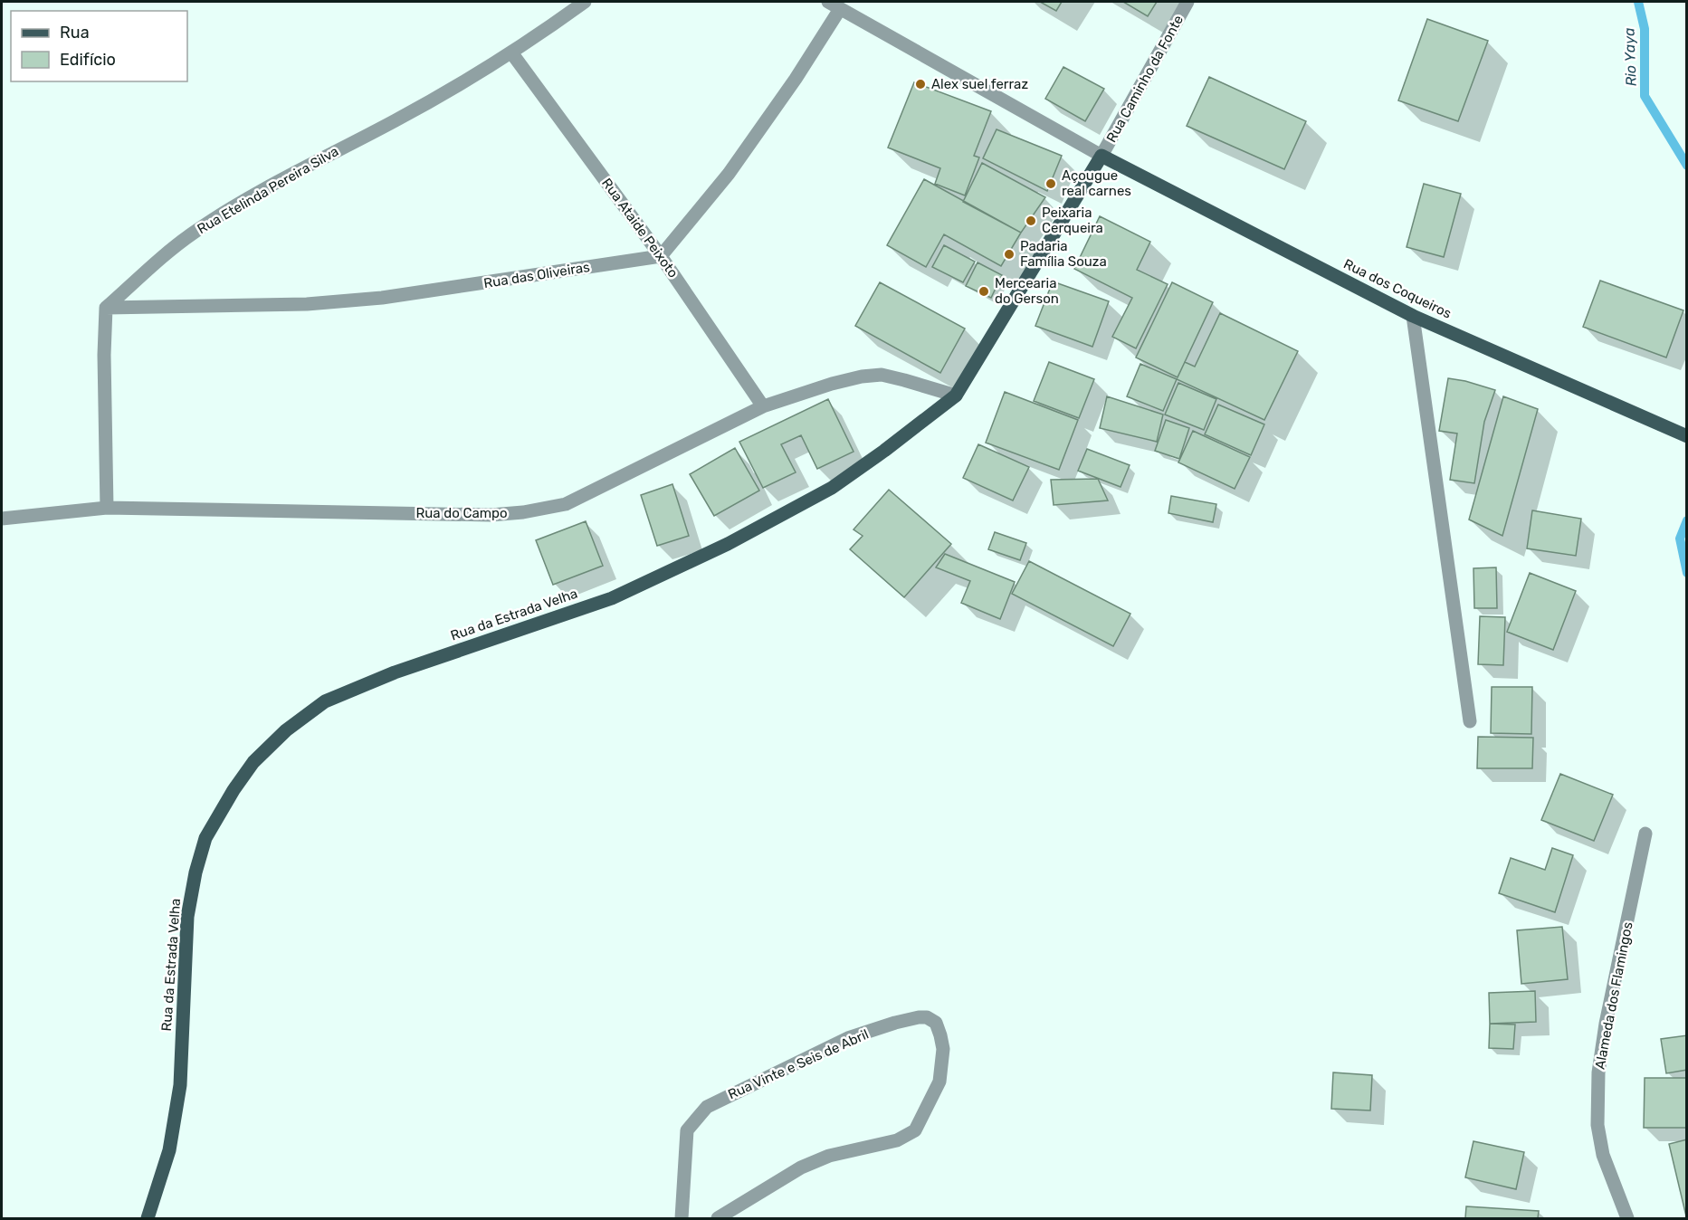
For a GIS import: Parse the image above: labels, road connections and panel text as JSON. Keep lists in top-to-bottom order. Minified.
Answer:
{"streets":{"main road":["Rua dos Coqueiros","Rua da Estrada Velha"],"street":["Rua Caminho da Fonte","Rua Etelinda Pereira Silva","Rua Ataide Peixoto","Rua das Oliveiras","Rua do Campo","Alameda dos Flamingos","Rua Vinte e Seis de Abril"]},"crossings":[["Rua Caminho da Fonte","Rua dos Coqueiros"],["Rua Caminho da Fonte","Rua da Estrada Velha"],["Rua Etelinda Pereira Silva","Rua Ataide Peixoto"],["Rua Etelinda Pereira Silva","Rua das Oliveiras"],["Rua Ataide Peixoto","Rua das Oliveiras"],["Rua Ataide Peixoto","Rua do Campo"],["Rua dos Coqueiros","Rua da Estrada Velha"],["Rua do Campo","Rua da Estrada Velha"]],"water":["Rio Yaya"],"places":["Alex suel ferraz","Açougue real carnes","Peixaria Cerqueira","Padaria Família Souza","Mercearia do Gerson"],"legend":["Rua","Edifício"]}
